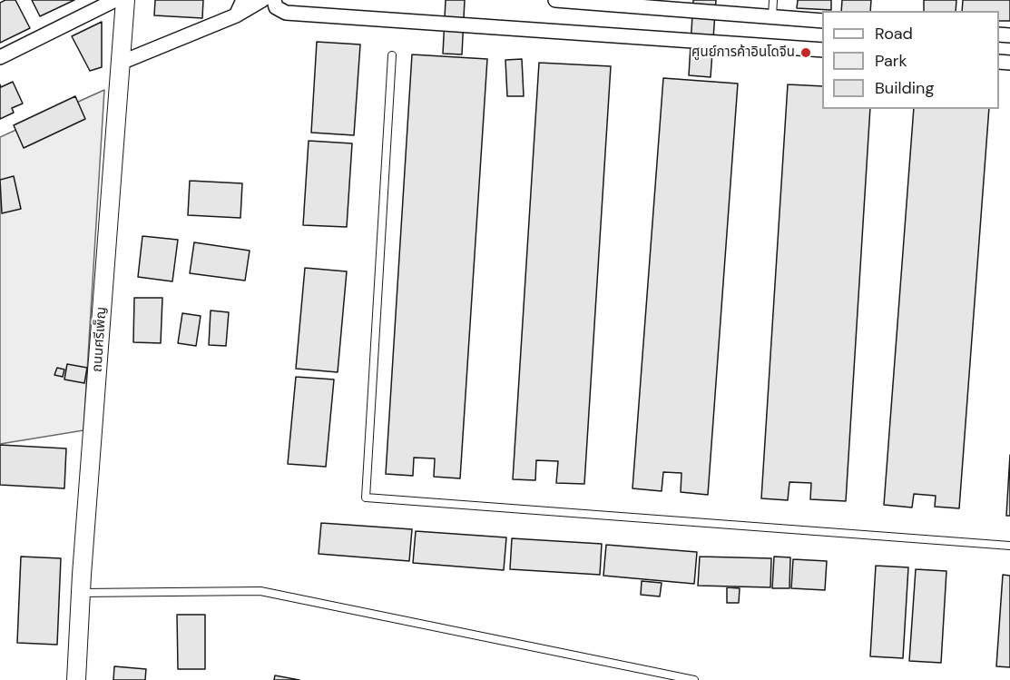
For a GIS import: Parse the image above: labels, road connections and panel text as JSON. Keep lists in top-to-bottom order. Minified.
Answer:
{"streets":{"main road":["ถนนศรีเพ็ญ"]},"places":["ศูนย์การค้าอินโดจีน"],"legend":["Road","Park","Building"]}
